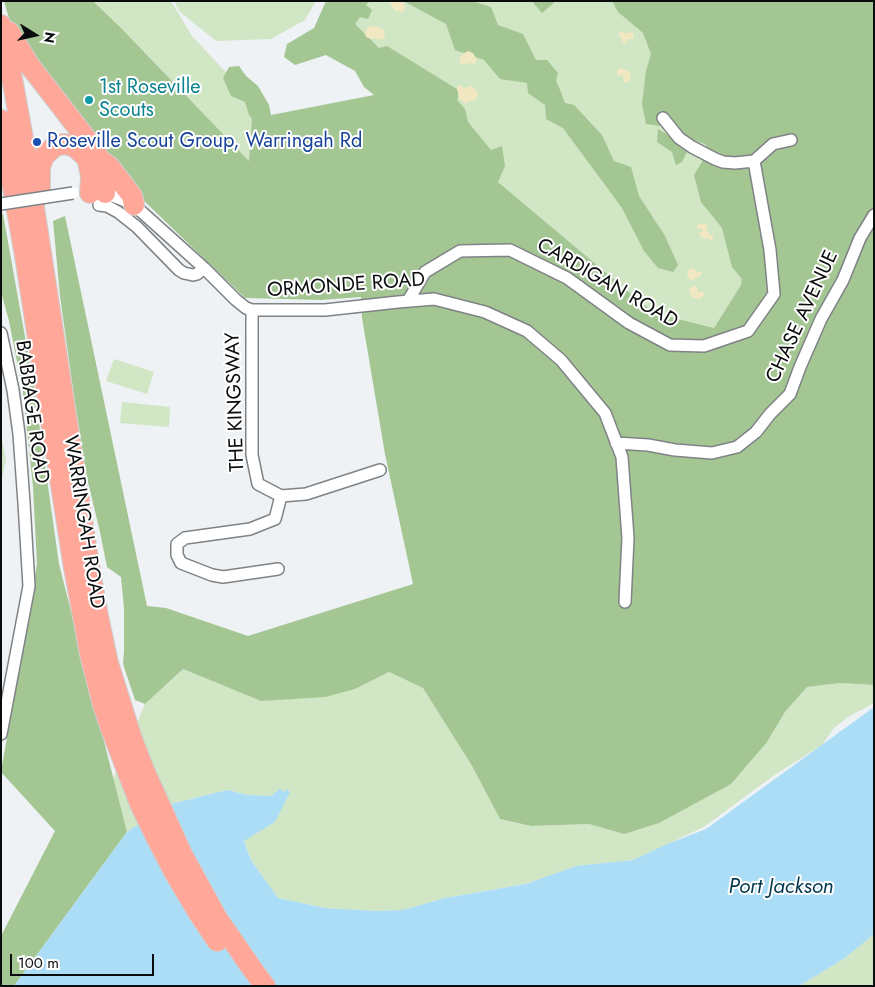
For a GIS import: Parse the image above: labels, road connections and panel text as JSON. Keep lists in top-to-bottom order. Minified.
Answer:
{"streets":{"highway":["WARRINGAH ROAD"],"street":["CARDIGAN ROAD","ORMONDE ROAD","CHASE AVENUE","THE KINGSWAY","BABBAGE ROAD"]},"crossings":[["CARDIGAN ROAD","ORMONDE ROAD"],["ORMONDE ROAD","CHASE AVENUE"],["ORMONDE ROAD","THE KINGSWAY"]],"water":["Port Jackson"],"places":["1st Roseville Scouts","Roseville Scout Group, Warringah Rd"],"scale_bar":"100 m","north":"right"}
